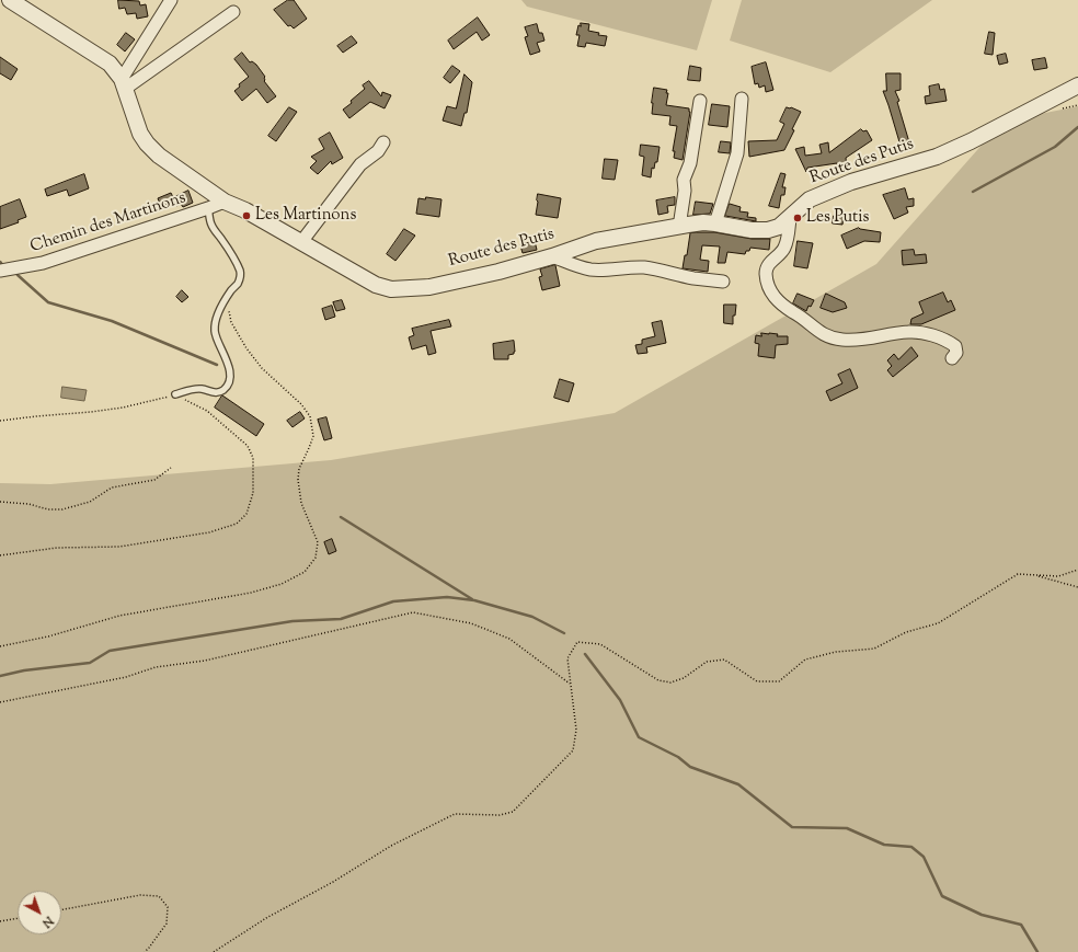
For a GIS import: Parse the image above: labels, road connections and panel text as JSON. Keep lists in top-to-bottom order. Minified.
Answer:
{"streets":{"street":["Route des Putis","Chemin des Martinons"]},"crossings":[["Route des Putis","Chemin des Martinons"]],"places":["Les Martinons","Les Putis"],"north":"bottom right"}
